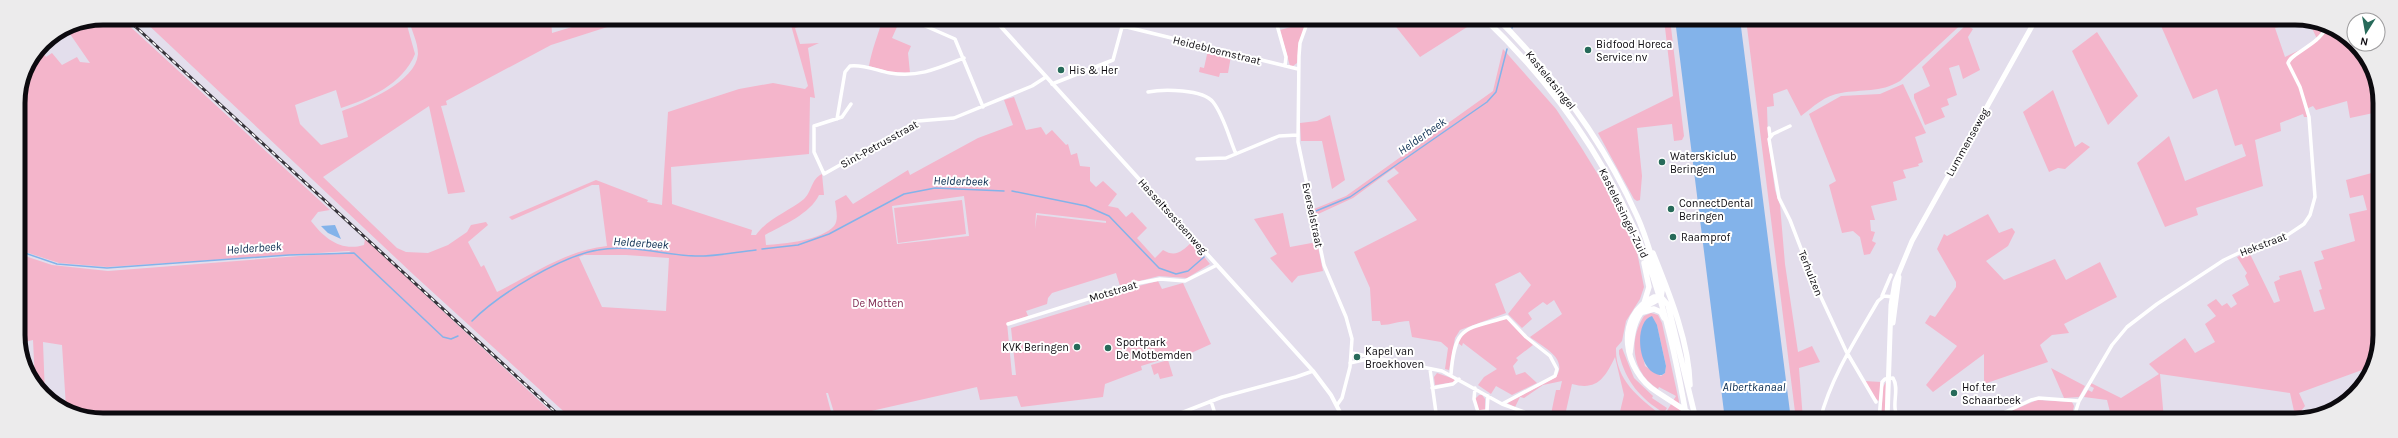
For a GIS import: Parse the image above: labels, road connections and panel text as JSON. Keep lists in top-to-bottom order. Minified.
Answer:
{"streets":{"main road":["Kasteletsingel","Lummenseweg","Kasteletsingel-Zuid"],"street":["Heidebloemstraat","Sint-Petrusstraat","Everselstraat","Hasseltsesteenweg","Hekstraat","Terhulzen","Motstraat"]},"crossings":[["Heidebloemstraat","Everselstraat"],["Kasteletsingel","Kasteletsingel-Zuid"],["Sint-Petrusstraat","Hasseltsesteenweg"],["Everselstraat","Hasseltsesteenweg"],["Hasseltsesteenweg","Motstraat"]],"water":["Helderbeek","Albertkanaal"],"parks":["De Motten"],"places":["Bidfood Horeca Service nv","His & Her","Waterskiclub Beringen","ConnectDental Beringen","Raamprof","KVK Beringen","Sportpark De Motbemden","Kapel van Broekhoven","Hof ter Schaarbeek"],"north":"bottom"}
